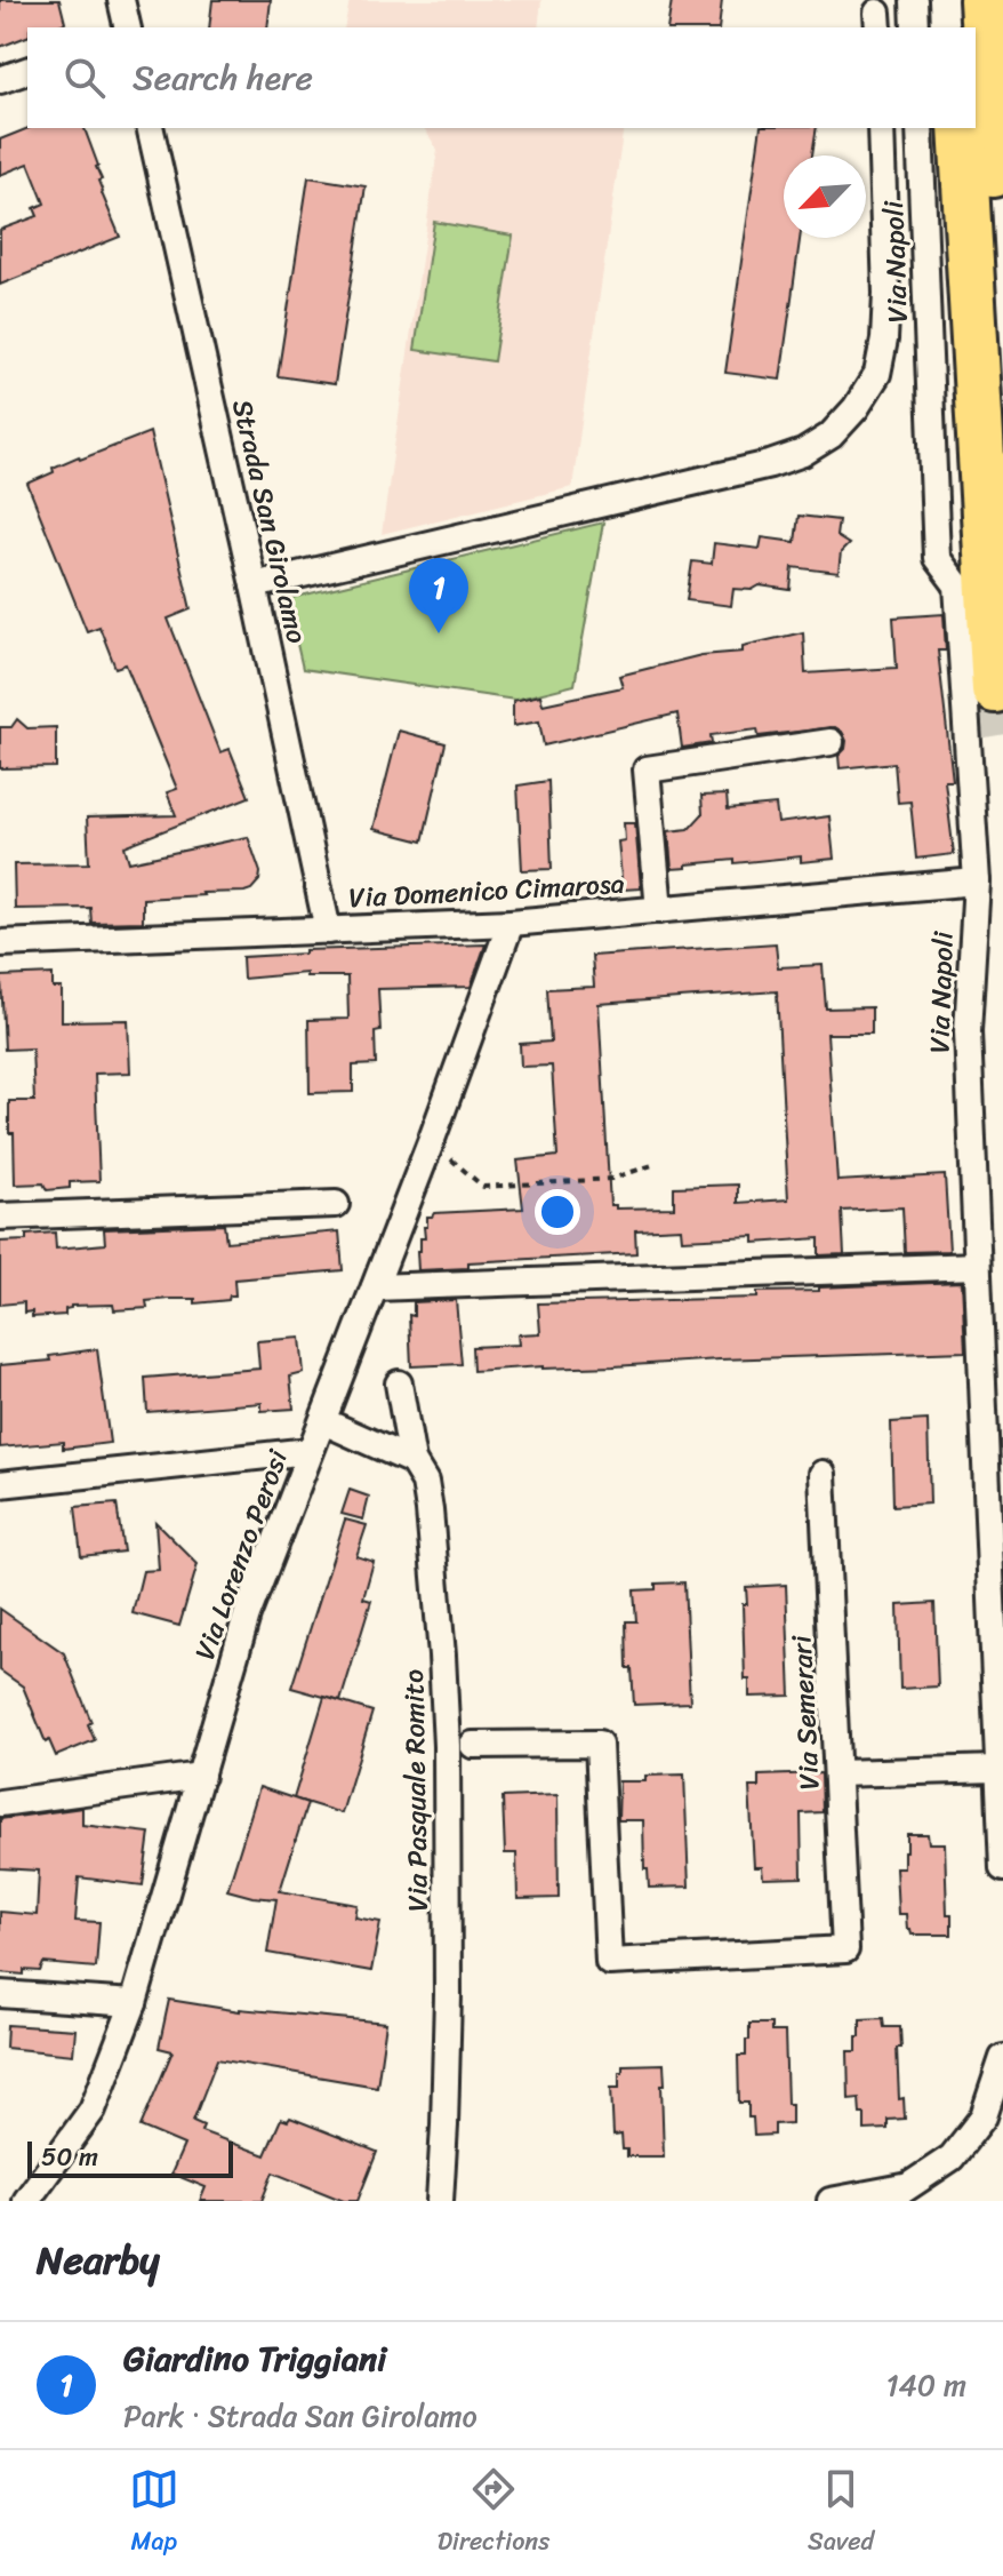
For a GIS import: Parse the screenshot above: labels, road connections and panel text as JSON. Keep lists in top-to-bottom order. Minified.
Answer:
{"streets":{"street":["Via Napoli","Strada San Girolamo","Via Domenico Cimarosa","Via Lorenzo Perosi","Via Semerari","Via Pasquale Romito"]},"crossings":[["Via Napoli","Via Domenico Cimarosa"],["Strada San Girolamo","Via Domenico Cimarosa"],["Via Domenico Cimarosa","Via Lorenzo Perosi"]],"scale_bar":"50 m","north":"bottom left","page":{"search":"Search here","pins":"1","scale":"50 m","heading":"Nearby","list":[{"mark":"1","name":"Giardino Triggiani","note":"Park · Strada San Girolamo","value":"140 m"}],"nav":["Map","Directions","Saved"]}}
